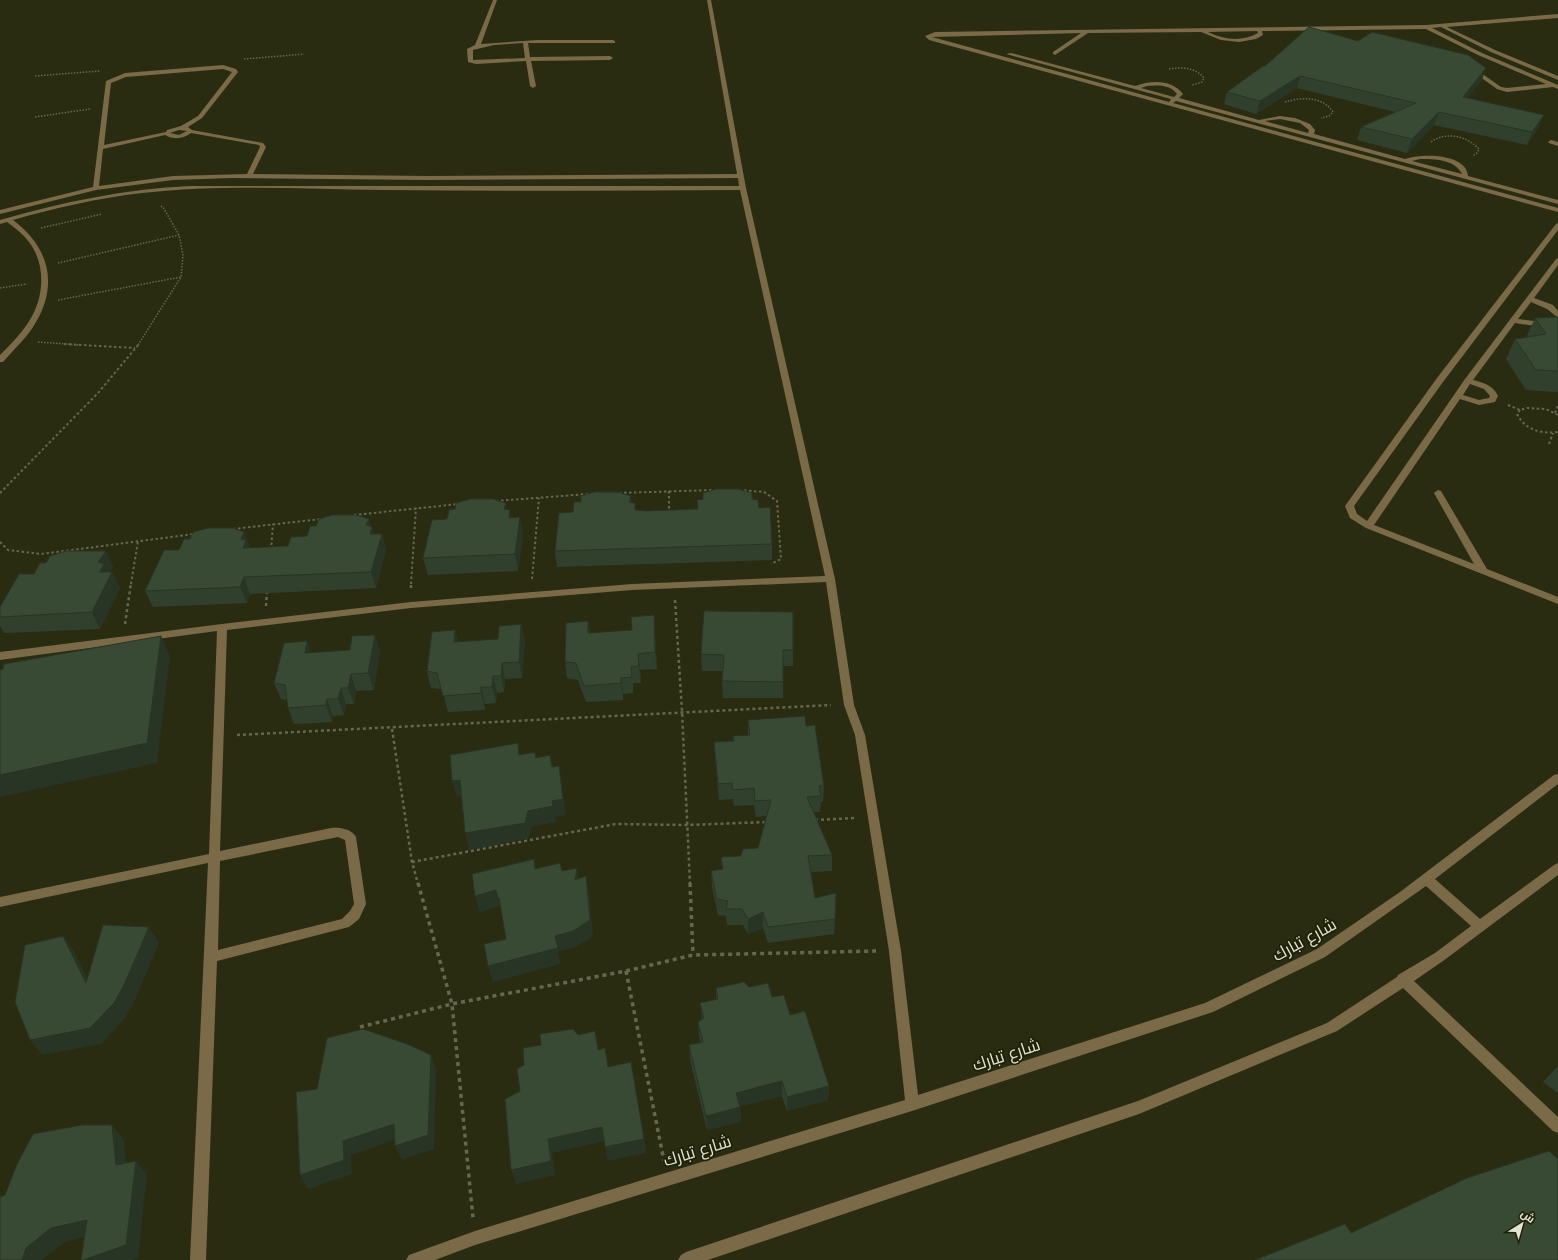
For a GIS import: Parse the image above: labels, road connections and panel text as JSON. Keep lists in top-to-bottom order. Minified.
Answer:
{"streets":{"street":["شارع تبارك"]},"north":"top right"}
